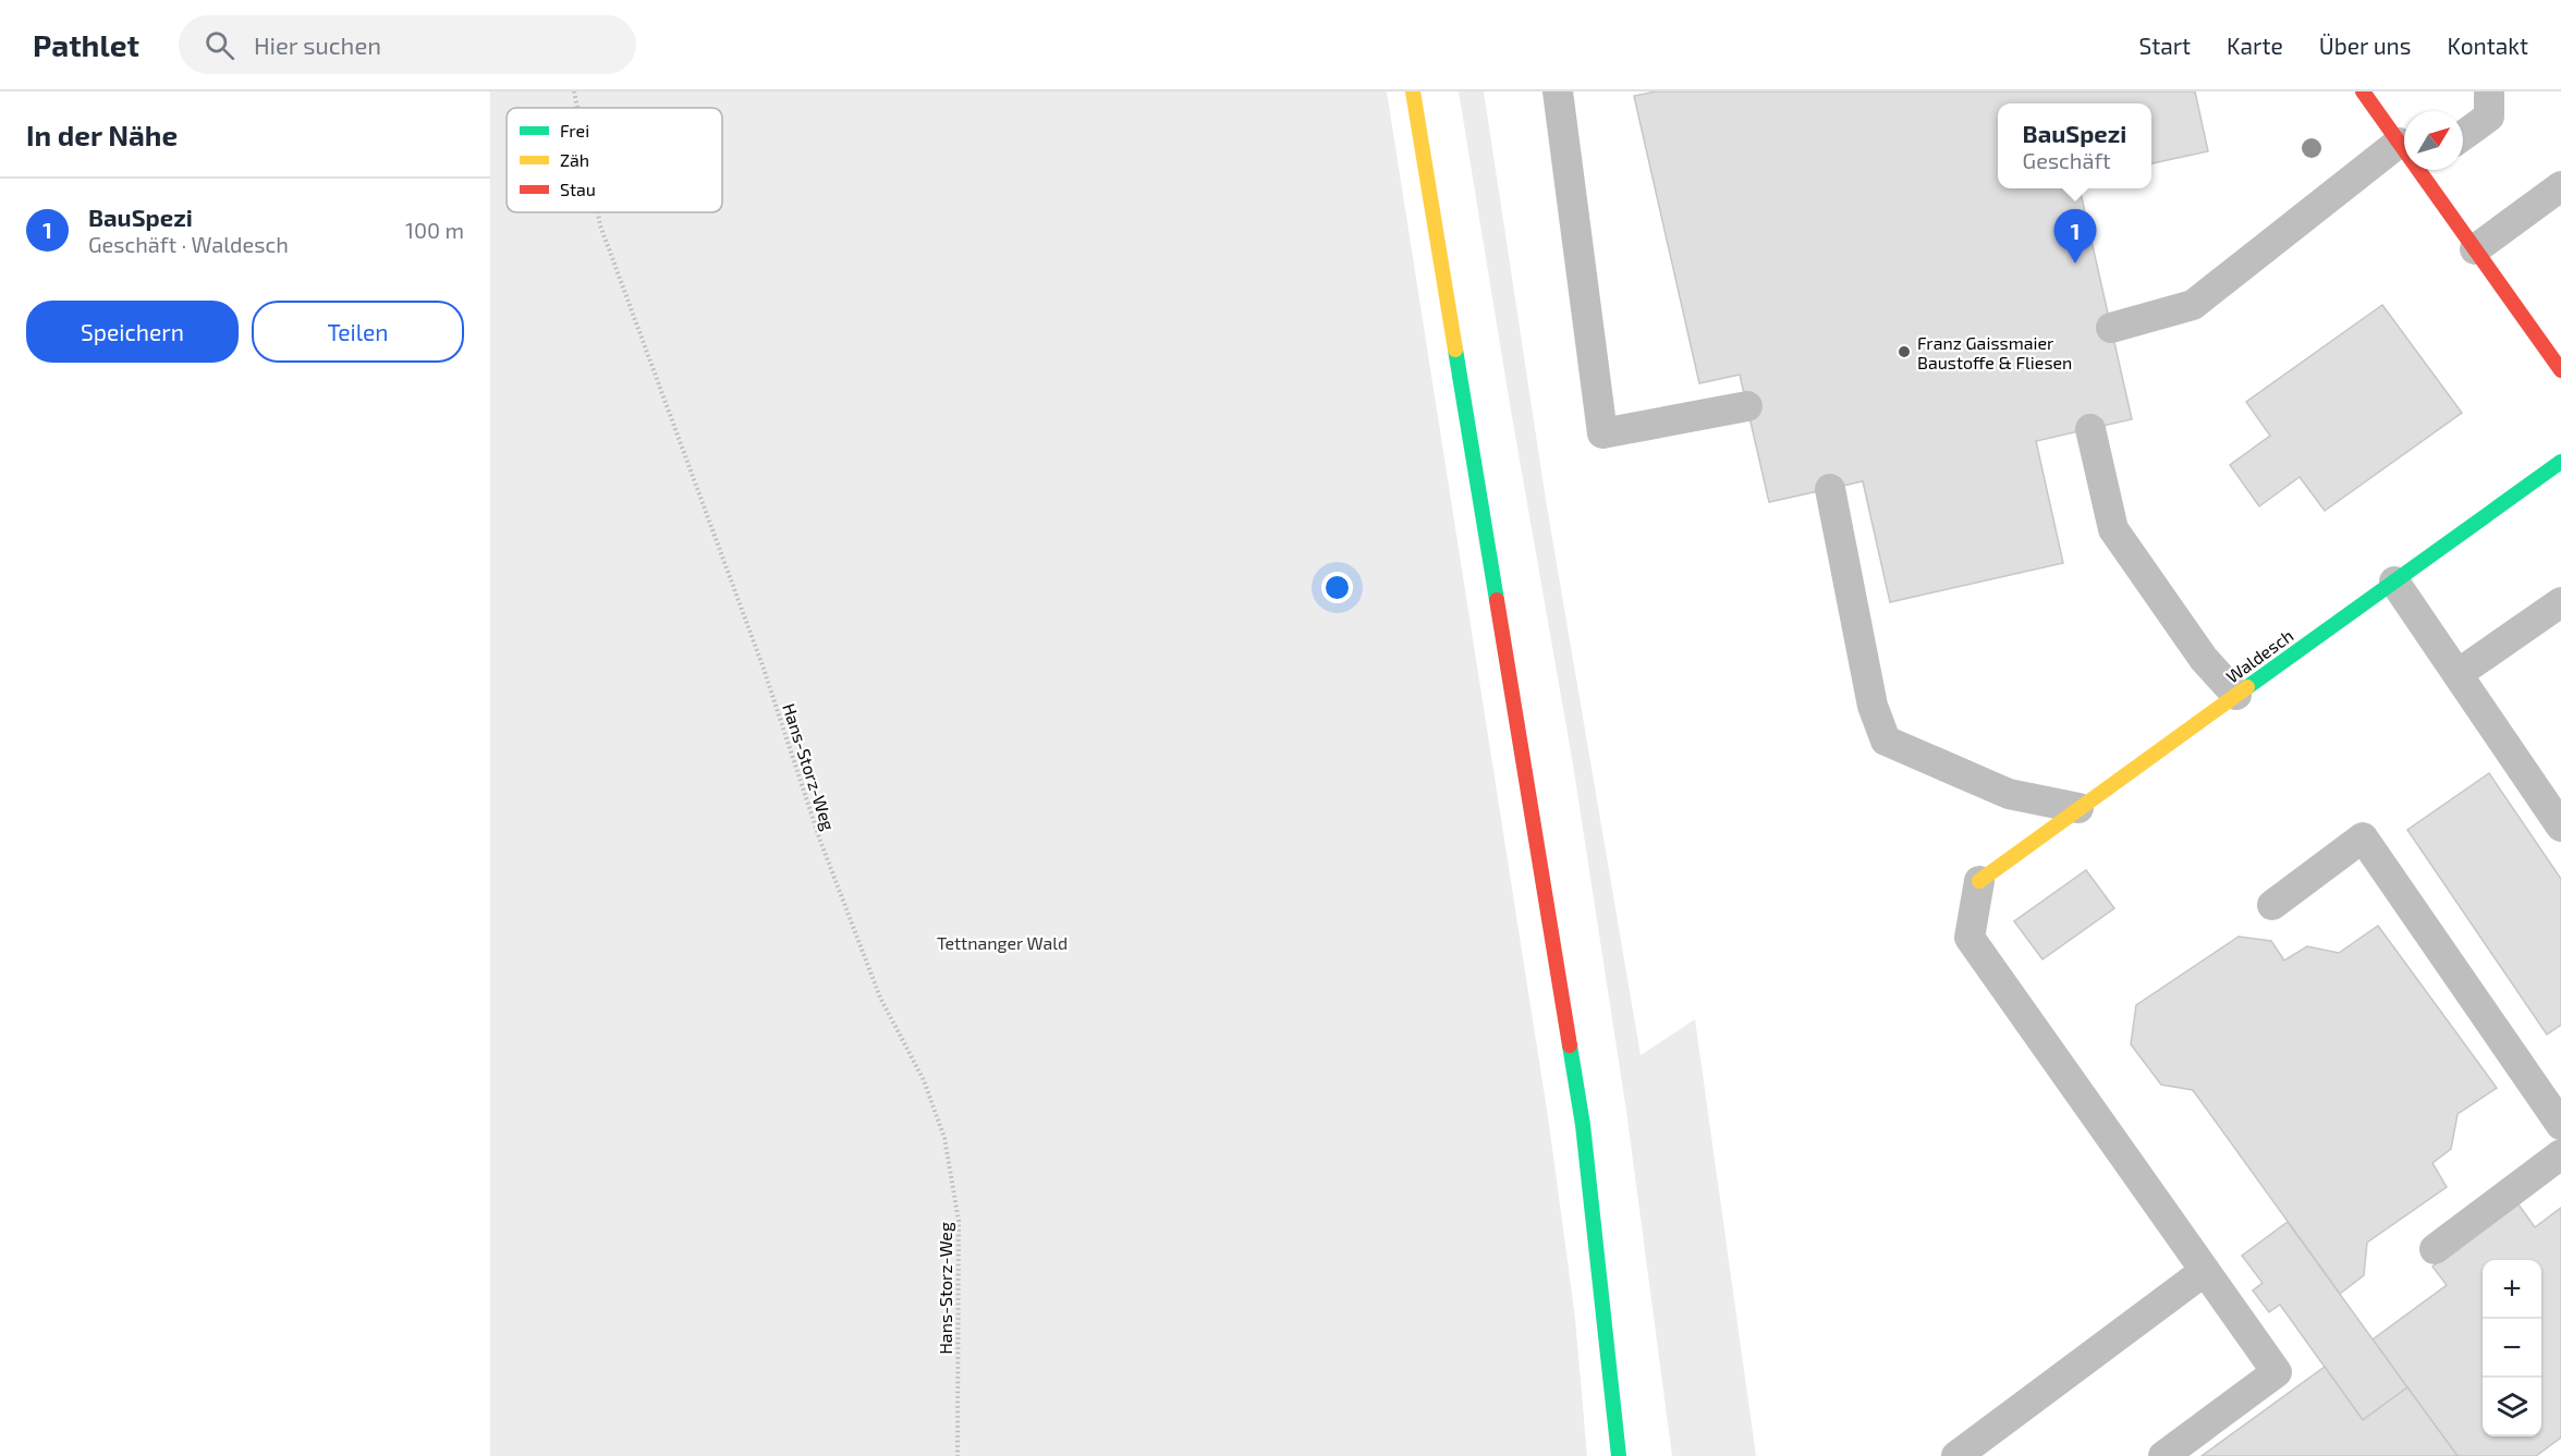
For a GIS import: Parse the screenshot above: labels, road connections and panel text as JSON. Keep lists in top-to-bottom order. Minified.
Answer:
{"streets":{"main road":["Waldesch"],"path":["Hans-Storz-Weg"]},"parks":["Tettnanger Wald"],"places":["Franz Gaissmaier Baustoffe & Fliesen"],"legend":["Frei","Zäh","Stau"],"north":"top right","page":{"header":"Pathlet","search":"Hier suchen","nav":["Start","Karte","Über uns","Kontakt"],"heading":"In der Nähe","popup":["BauSpezi","Geschäft"],"list":[{"mark":"1","name":"BauSpezi","note":"Geschäft · Waldesch","value":"100 m"}],"pins":"1","buttons":["Speichern","Teilen"],"map_buttons":["+","−"]}}
